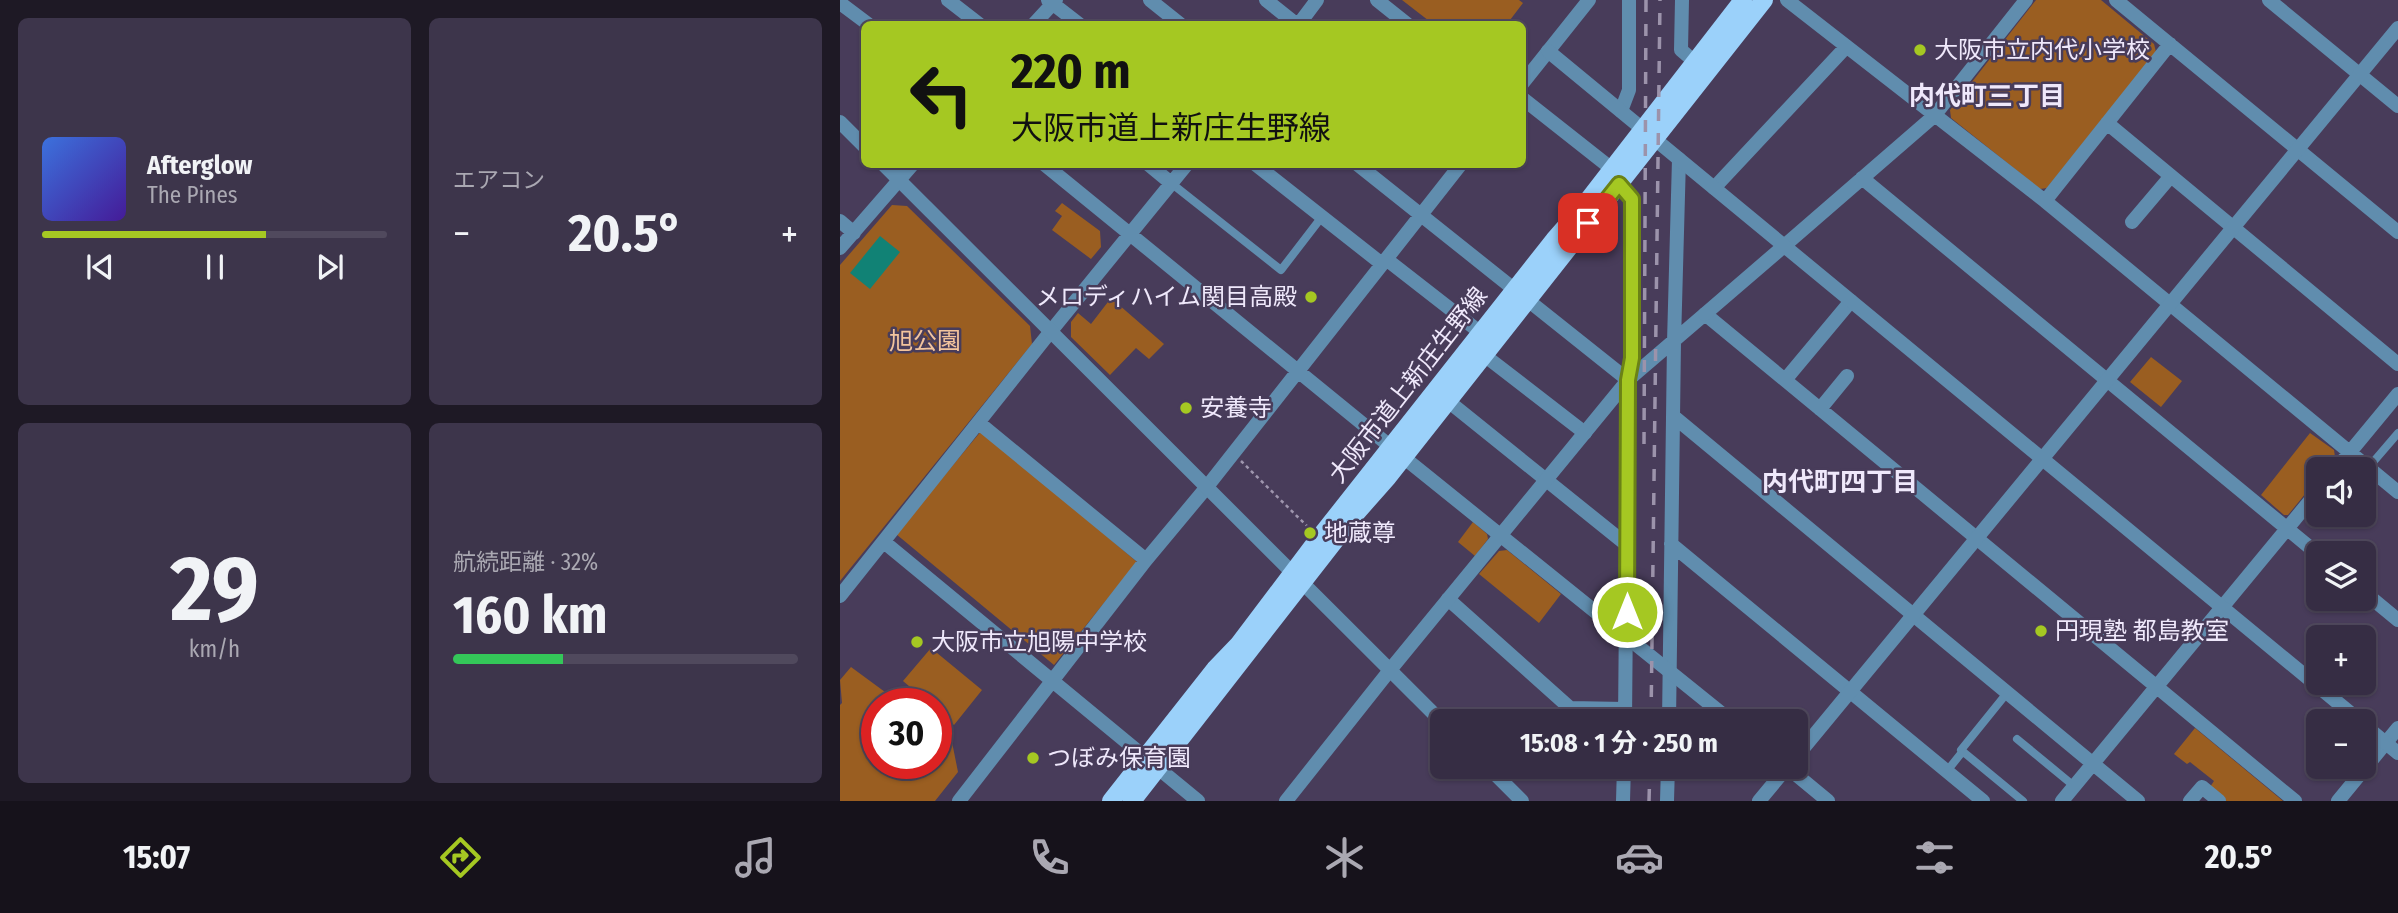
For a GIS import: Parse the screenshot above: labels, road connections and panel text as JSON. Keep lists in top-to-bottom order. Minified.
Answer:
{"streets":{"main road":["大阪市道上新庄生野線"]},"districts":["内代町三丁目","内代町四丁目"],"parks":["旭公園"],"places":["大阪市立内代小学校","メロディハイム関目高殿","安養寺","地蔵尊","円現塾 都島教室","大阪市立旭陽中学校","つぼみ保育園"],"page":{"tile":["エアコン",["29","km/h"],["航続距離 · 32%","160 km"]],"turn":["220 m","大阪市道上新庄生野線"],"song":["Afterglow","The Pines"],"heat":["−","20.5°","+"],"map_buttons":["+","−"],"limit":"30","trip":"15:08 · 1 分 · 250 m","tabs":["15:07","20.5°"]}}
